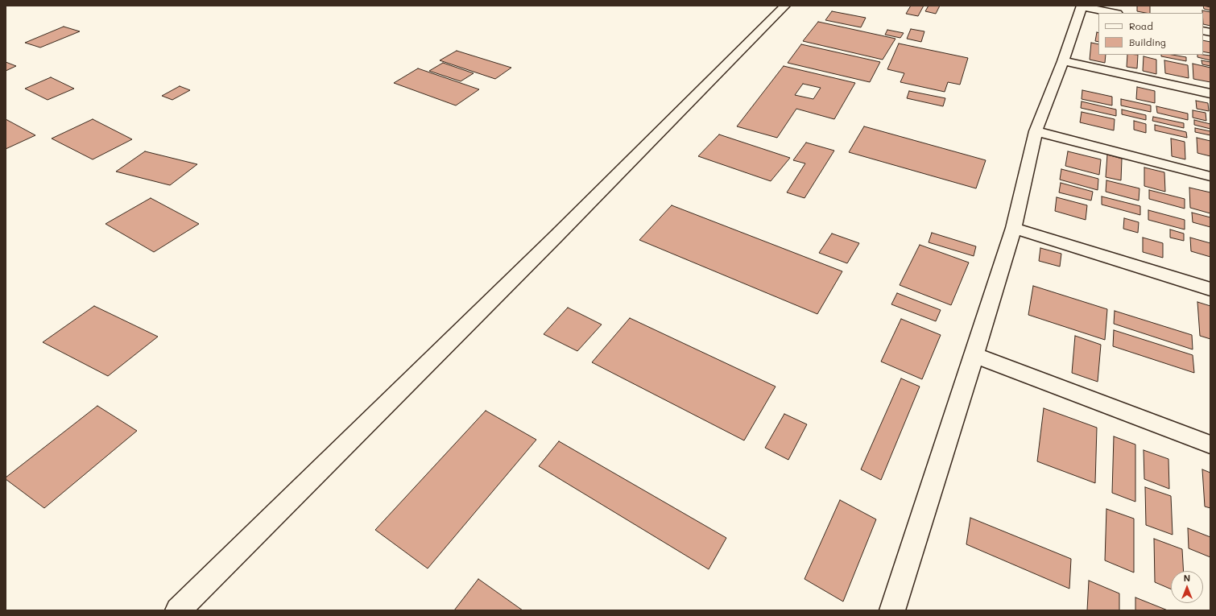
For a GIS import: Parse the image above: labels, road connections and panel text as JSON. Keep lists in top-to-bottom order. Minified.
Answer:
{"legend":["Road","Building"],"north":"top"}
